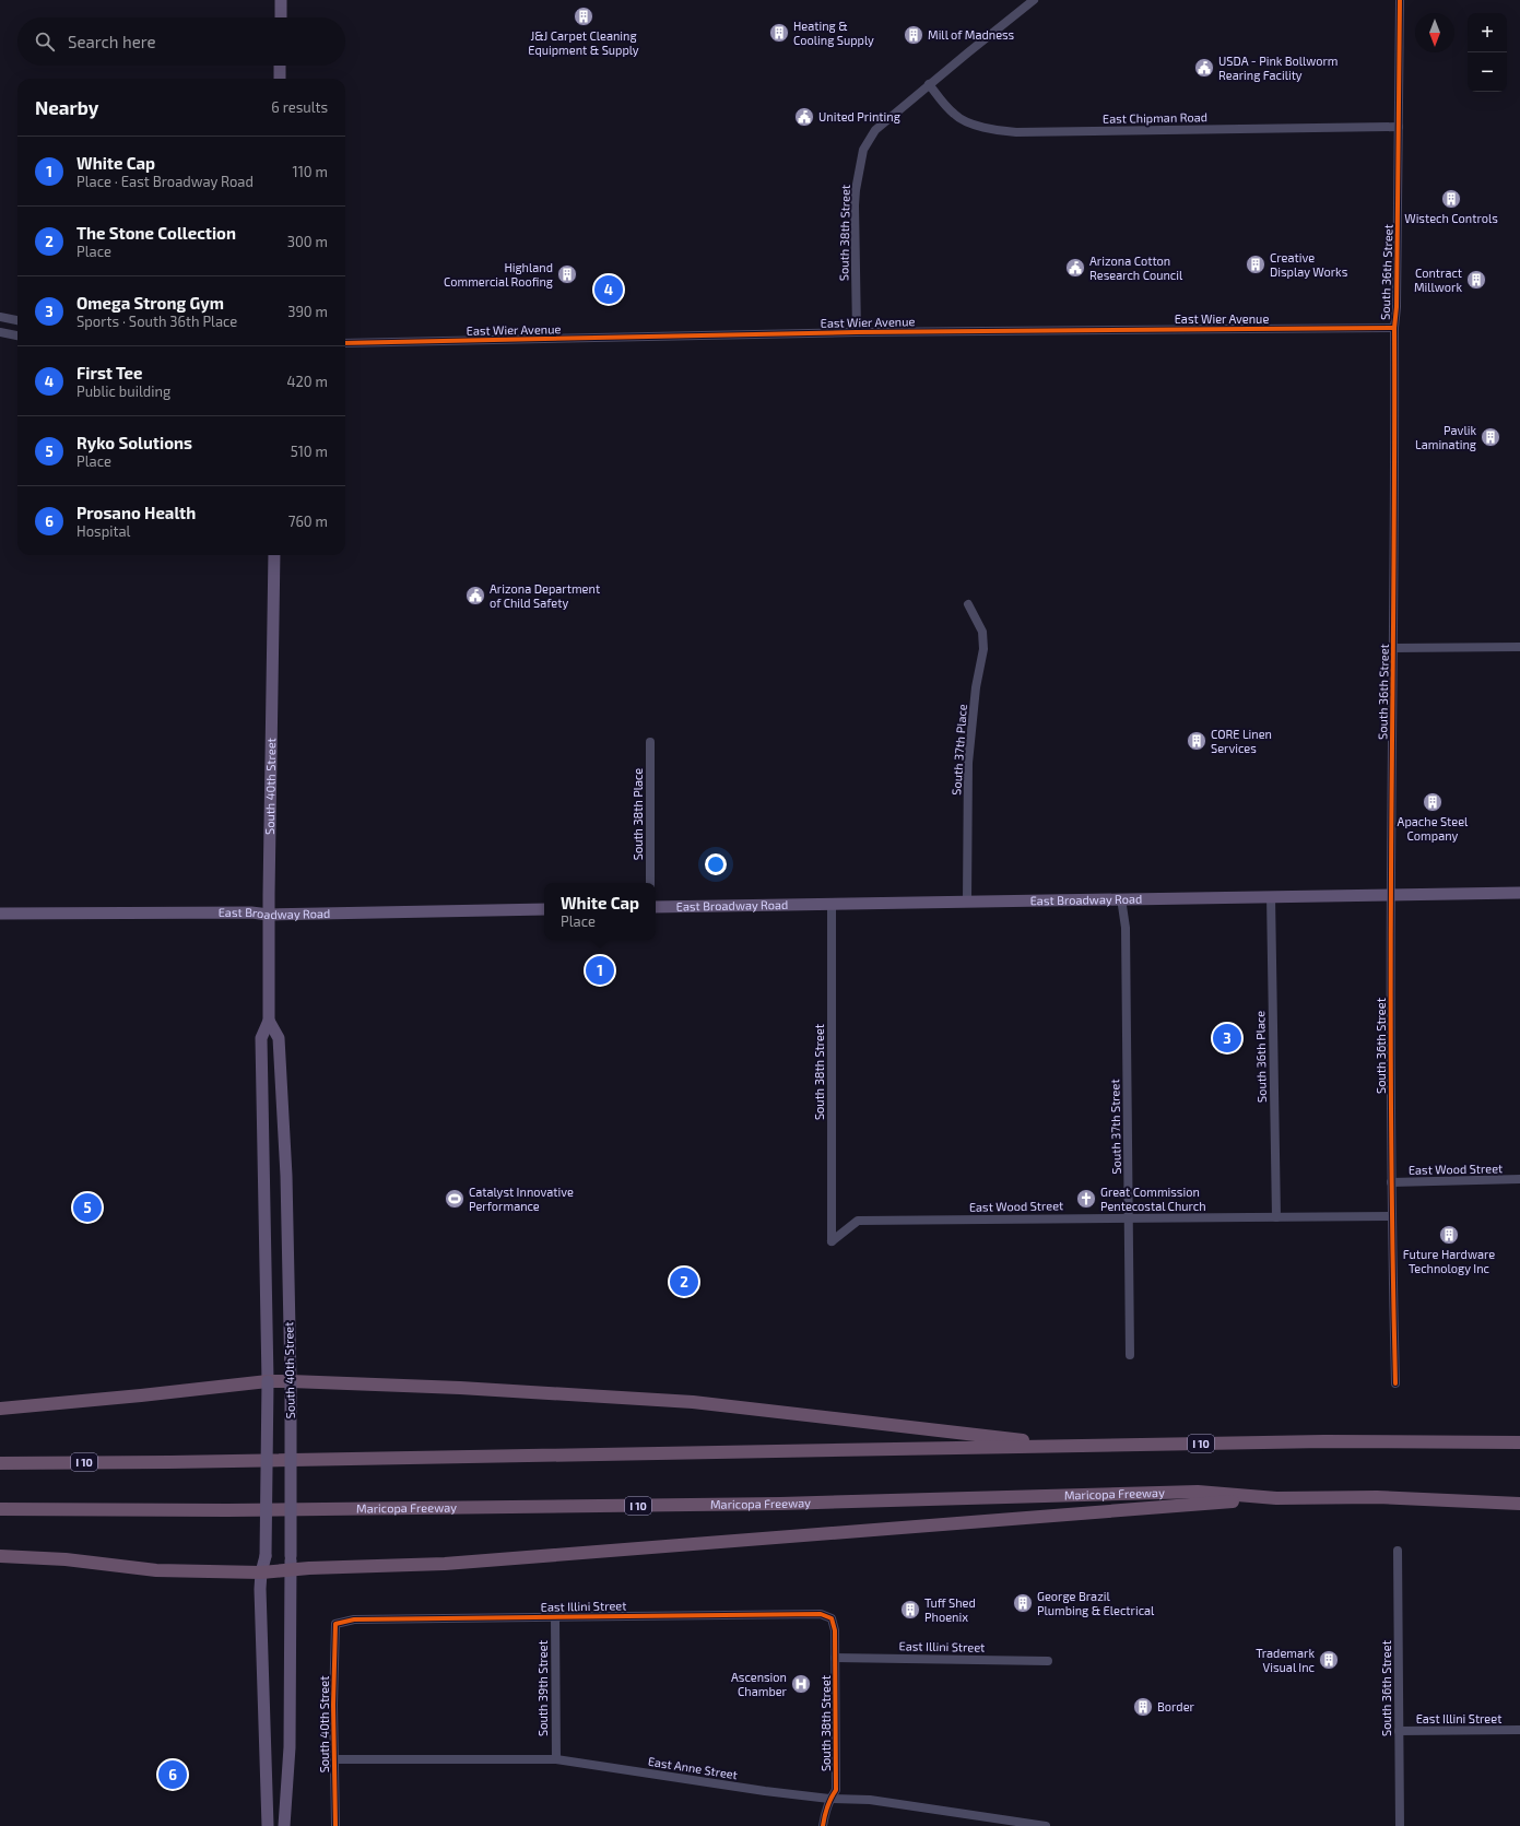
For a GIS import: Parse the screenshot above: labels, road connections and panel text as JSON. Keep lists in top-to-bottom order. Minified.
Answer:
{"streets":{"highway":["I 10","Maricopa Freeway"],"main road":["South 40th Street","East Broadway Road"],"street":["East Chipman Road","South 38th Street","South 36th Street","East Wier Avenue","South 37th Place","South 38th Place","South 36th Place","South 37th Street","East Wood Street","East Illini Street","South 39th Street","East Anne Street"]},"crossings":[["East Chipman Road","South 38th Street"],["East Chipman Road","South 36th Street"],["South 38th Street","East Wier Avenue"],["South 38th Street","East Broadway Road"],["South 38th Street","East Wood Street"],["South 38th Street","East Illini Street"],["South 38th Street","East Anne Street"],["South 36th Street","East Wier Avenue"],["South 36th Street","East Broadway Road"],["South 36th Street","East Wood Street"],["South 36th Street","East Illini Street"],["South 37th Place","East Broadway Road"],["South 40th Street","East Broadway Road"],["South 40th Street","East Illini Street"],["South 40th Street","East Anne Street"],["East Broadway Road","South 36th Place"],["East Broadway Road","South 37th Street"],["South 36th Place","East Wood Street"],["South 37th Street","East Wood Street"],["East Illini Street","South 39th Street"],["South 39th Street","East Anne Street"]],"places":{"building":["J&J Carpet Cleaning Equipment & Supply","Heating & Cooling Supply","Mill of Madness","Wistech Controls","Creative Display Works","Highland Commercial Roofing","Contract Millwork","Pavlik Laminating","CORE Linen Services","Apache Steel Company","Future Hardware Technology Inc","George Brazil Plumbing & Electrical","Tuff Shed Phoenix","Trademark Visual Inc","Border"],"public building":["USDA - Pink Bollworm Rearing Facility","United Printing","Arizona Cotton Research Council","Arizona Department of Child Safety"],"sports":["Catalyst Innovative Performance"],"church":["Great Commission Pentecostal Church"],"hospital":["Ascension Chamber"]},"north":"bottom","page":{"map_buttons":["+","−"],"search":"Search here","heading":["Nearby","6 results"],"list":[{"mark":"1","name":"White Cap","note":"Place · East Broadway Road","value":"110 m"},{"mark":"2","name":"The Stone Collection","note":"Place","value":"300 m"},{"mark":"3","name":"Omega Strong Gym","note":"Sports · South 36th Place","value":"390 m"},{"mark":"4","name":"First Tee","note":"Public building","value":"420 m"},{"mark":"5","name":"Ryko Solutions","note":"Place","value":"510 m"},{"mark":"6","name":"Prosano Health","note":"Hospital","value":"760 m"}],"pins":["4","1","3","5","2","6"],"popup":["White Cap","Place"]}}
